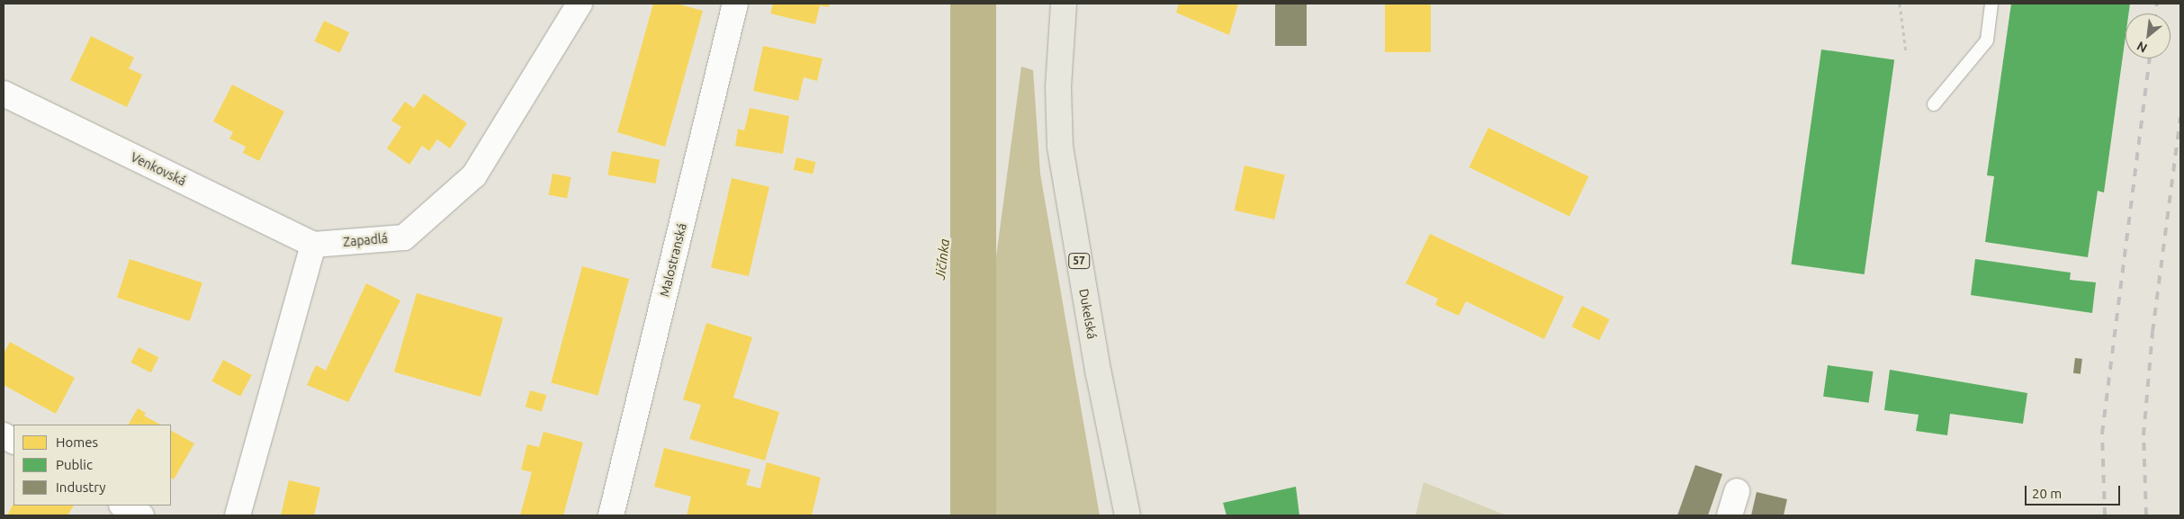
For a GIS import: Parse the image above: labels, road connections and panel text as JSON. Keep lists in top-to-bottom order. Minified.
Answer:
{"streets":{"main road":["57","Dukelská"],"street":["Venkovská","Zapadlá","Malostranská"]},"crossings":[["Venkovská","Zapadlá"]],"water":["Jičínka"],"legend":["Homes","Public","Industry"],"scale_bar":"20 m","north":"bottom left"}
